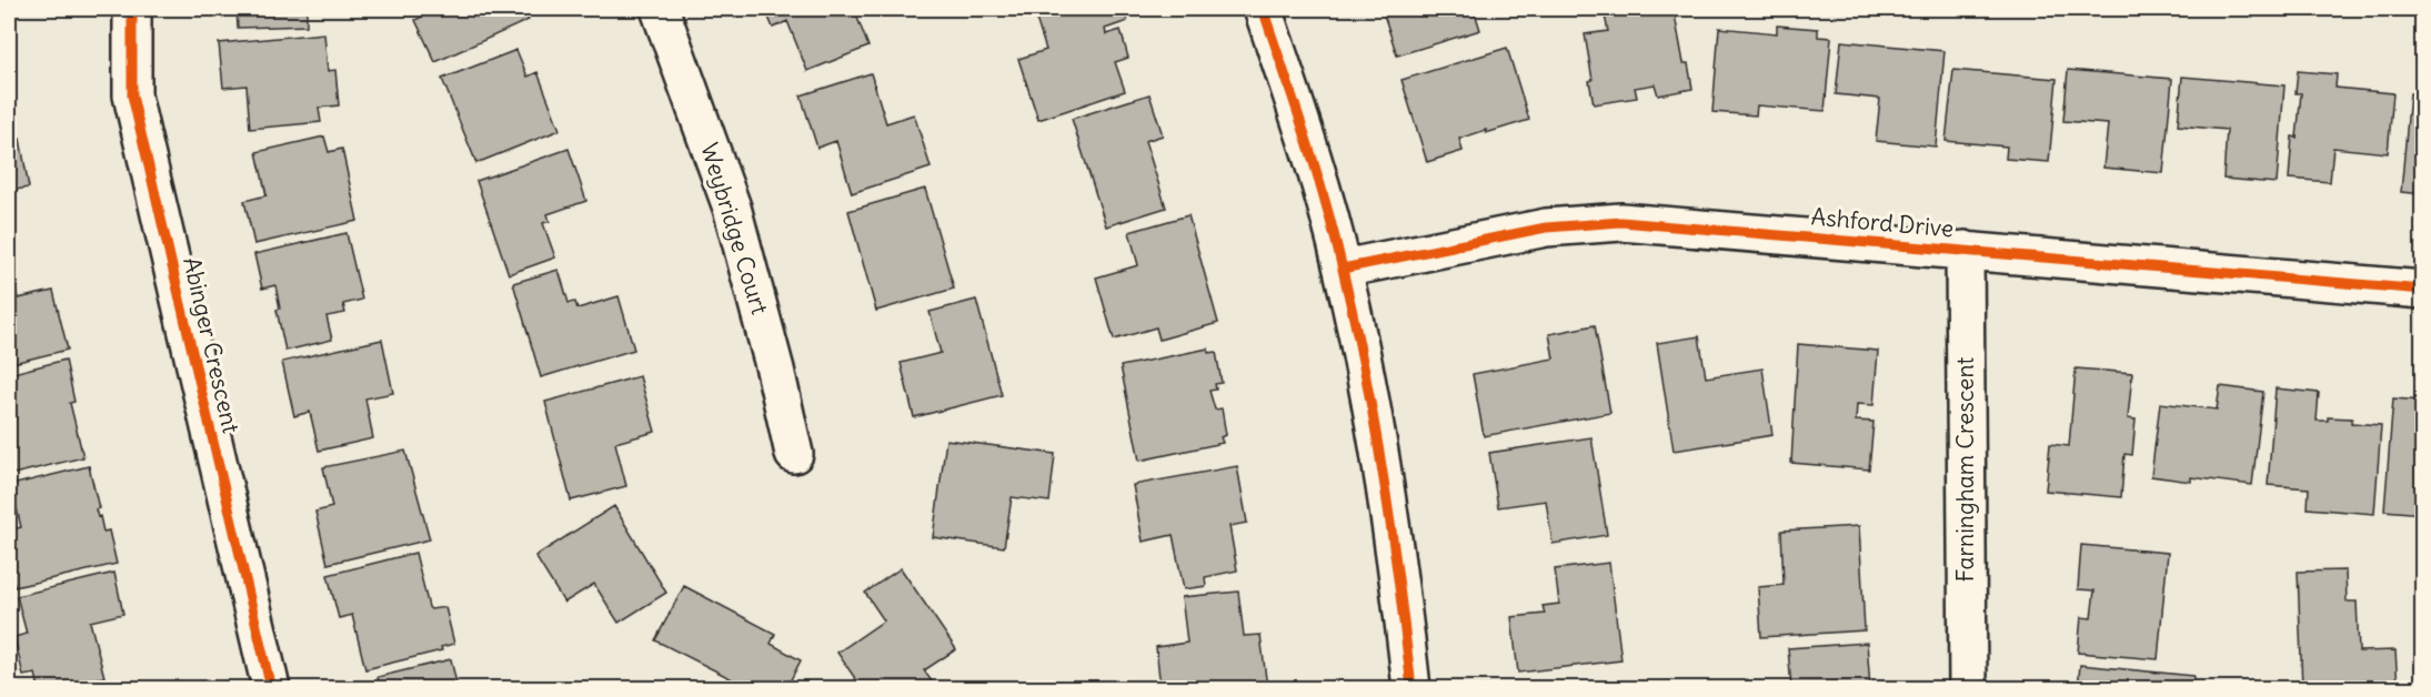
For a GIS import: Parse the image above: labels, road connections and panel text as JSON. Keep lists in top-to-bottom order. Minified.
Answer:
{"streets":{"street":["Ashford Drive","Weybridge Court","Abinger Crescent","Farningham Crescent"]},"crossings":[["Ashford Drive","Farningham Crescent"]]}
